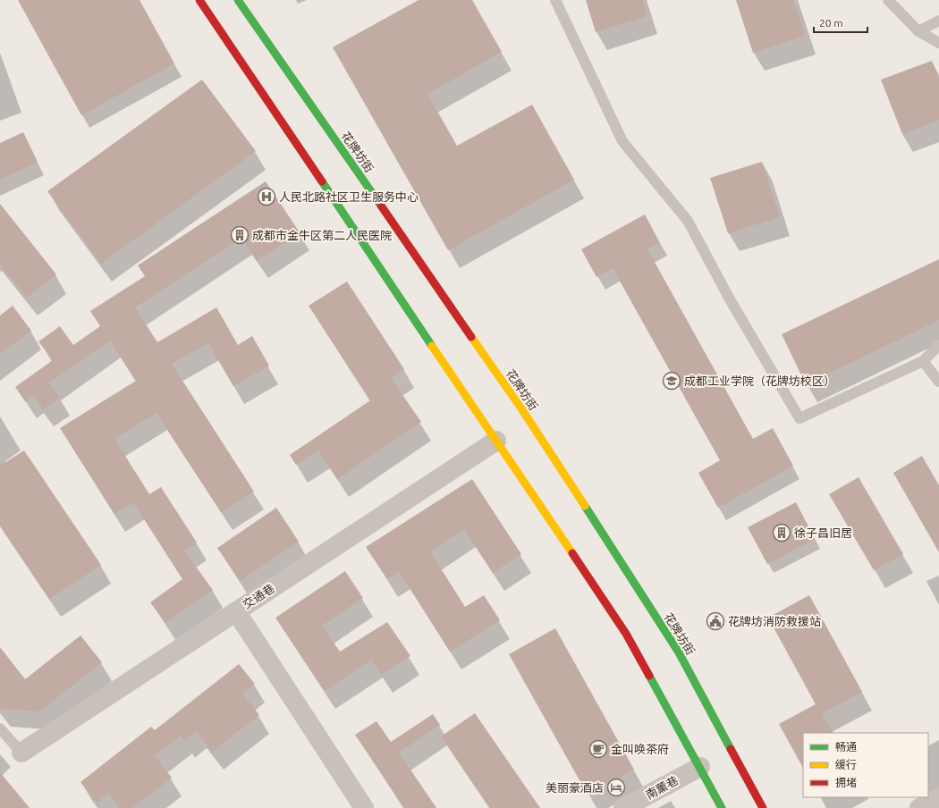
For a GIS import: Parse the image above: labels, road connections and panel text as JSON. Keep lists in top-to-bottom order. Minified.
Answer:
{"streets":{"main road":["花牌坊街"],"street":["交通巷","南薰巷"]},"places":{"hospital":["人民北路社区卫生服务中心"],"building":["成都市金牛区第二人民医院","徐子昌旧居"],"school or university":["成都工业学院（花牌坊校区）"],"public building":["花牌坊消防救援站"],"cafe":["金叫唤茶府"],"hotel":["美丽豪酒店"]},"legend":["畅通","缓行","拥堵"],"scale_bar":"20 m"}
